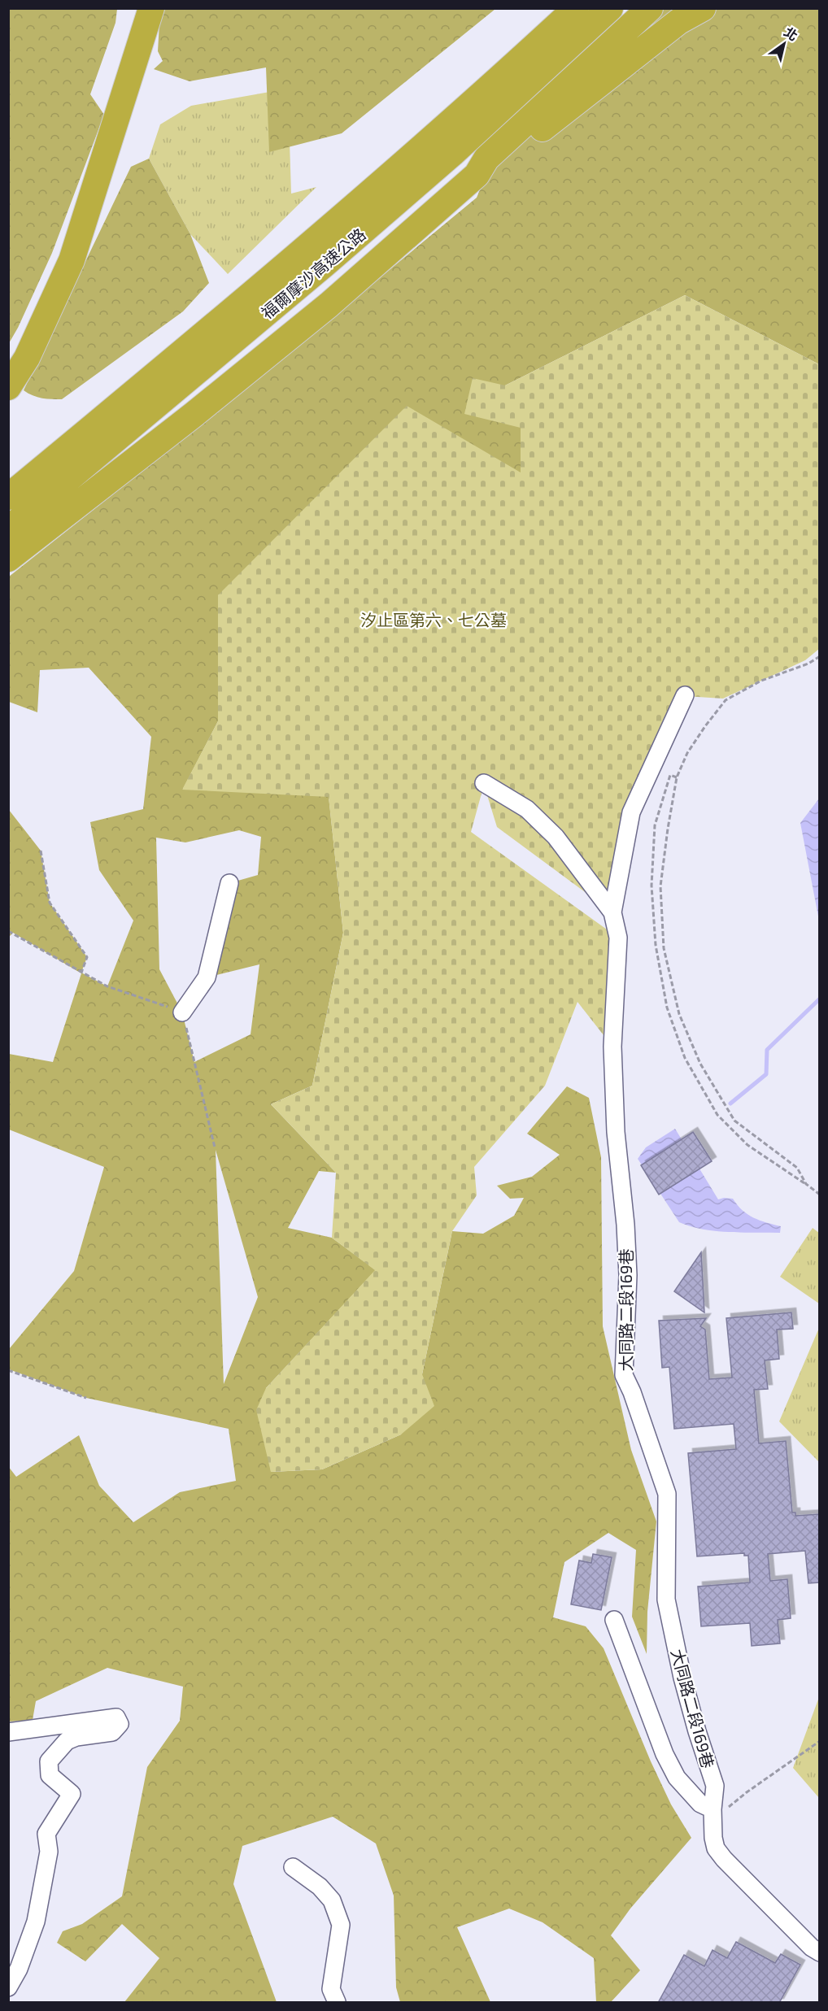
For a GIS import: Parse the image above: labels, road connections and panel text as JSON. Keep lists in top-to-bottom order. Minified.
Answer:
{"streets":{"highway":["福爾摩沙高速公路"],"lane":["大同路二段169巷"]},"parks":["汐止區第六、七公墓"],"north":"top right"}
